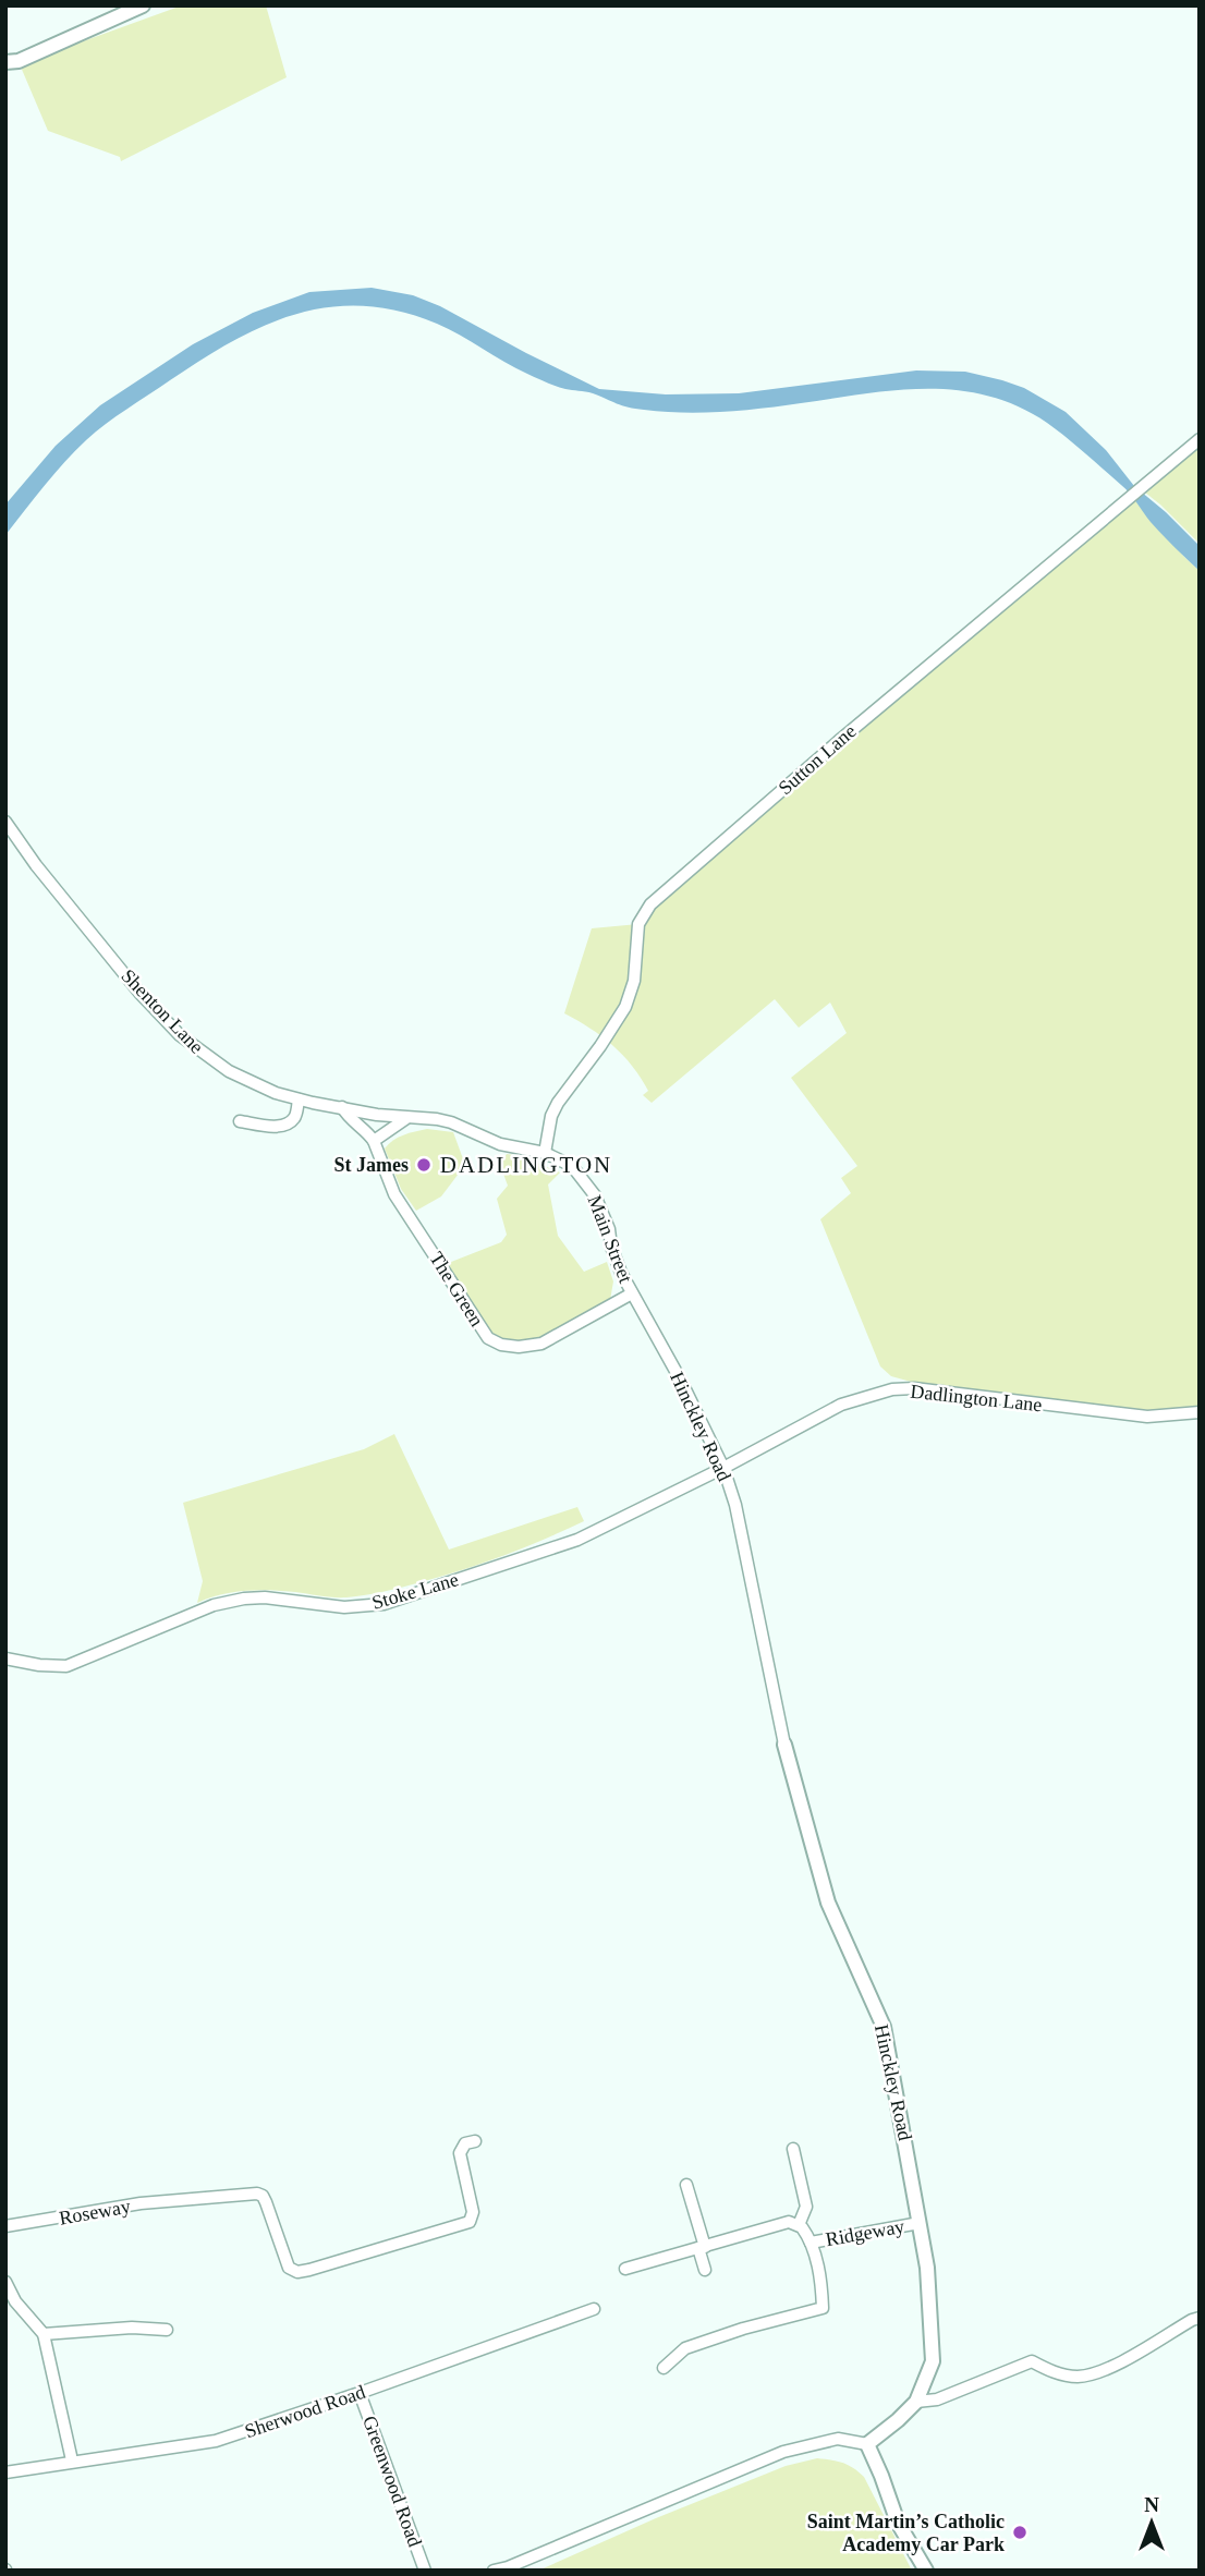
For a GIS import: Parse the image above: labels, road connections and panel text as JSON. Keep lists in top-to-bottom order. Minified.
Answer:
{"streets":{"street":["Sutton Lane","Shenton Lane","Main Street","The Green","Dadlington Lane","Hinckley Road","Stoke Lane","Roseway","Ridgeway","Sherwood Road","Greenwood Road"]},"crossings":[["Sutton Lane","Main Street"],["Shenton Lane","Main Street"],["Shenton Lane","The Green"],["Main Street","The Green"],["Main Street","Hinckley Road"],["The Green","Hinckley Road"],["Dadlington Lane","Hinckley Road"],["Dadlington Lane","Stoke Lane"],["Hinckley Road","Stoke Lane"],["Hinckley Road","Ridgeway"],["Sherwood Road","Greenwood Road"]],"districts":["DADLINGTON"],"places":["St James","Saint Martin’s Catholic Academy Car Park"],"north":"top"}
